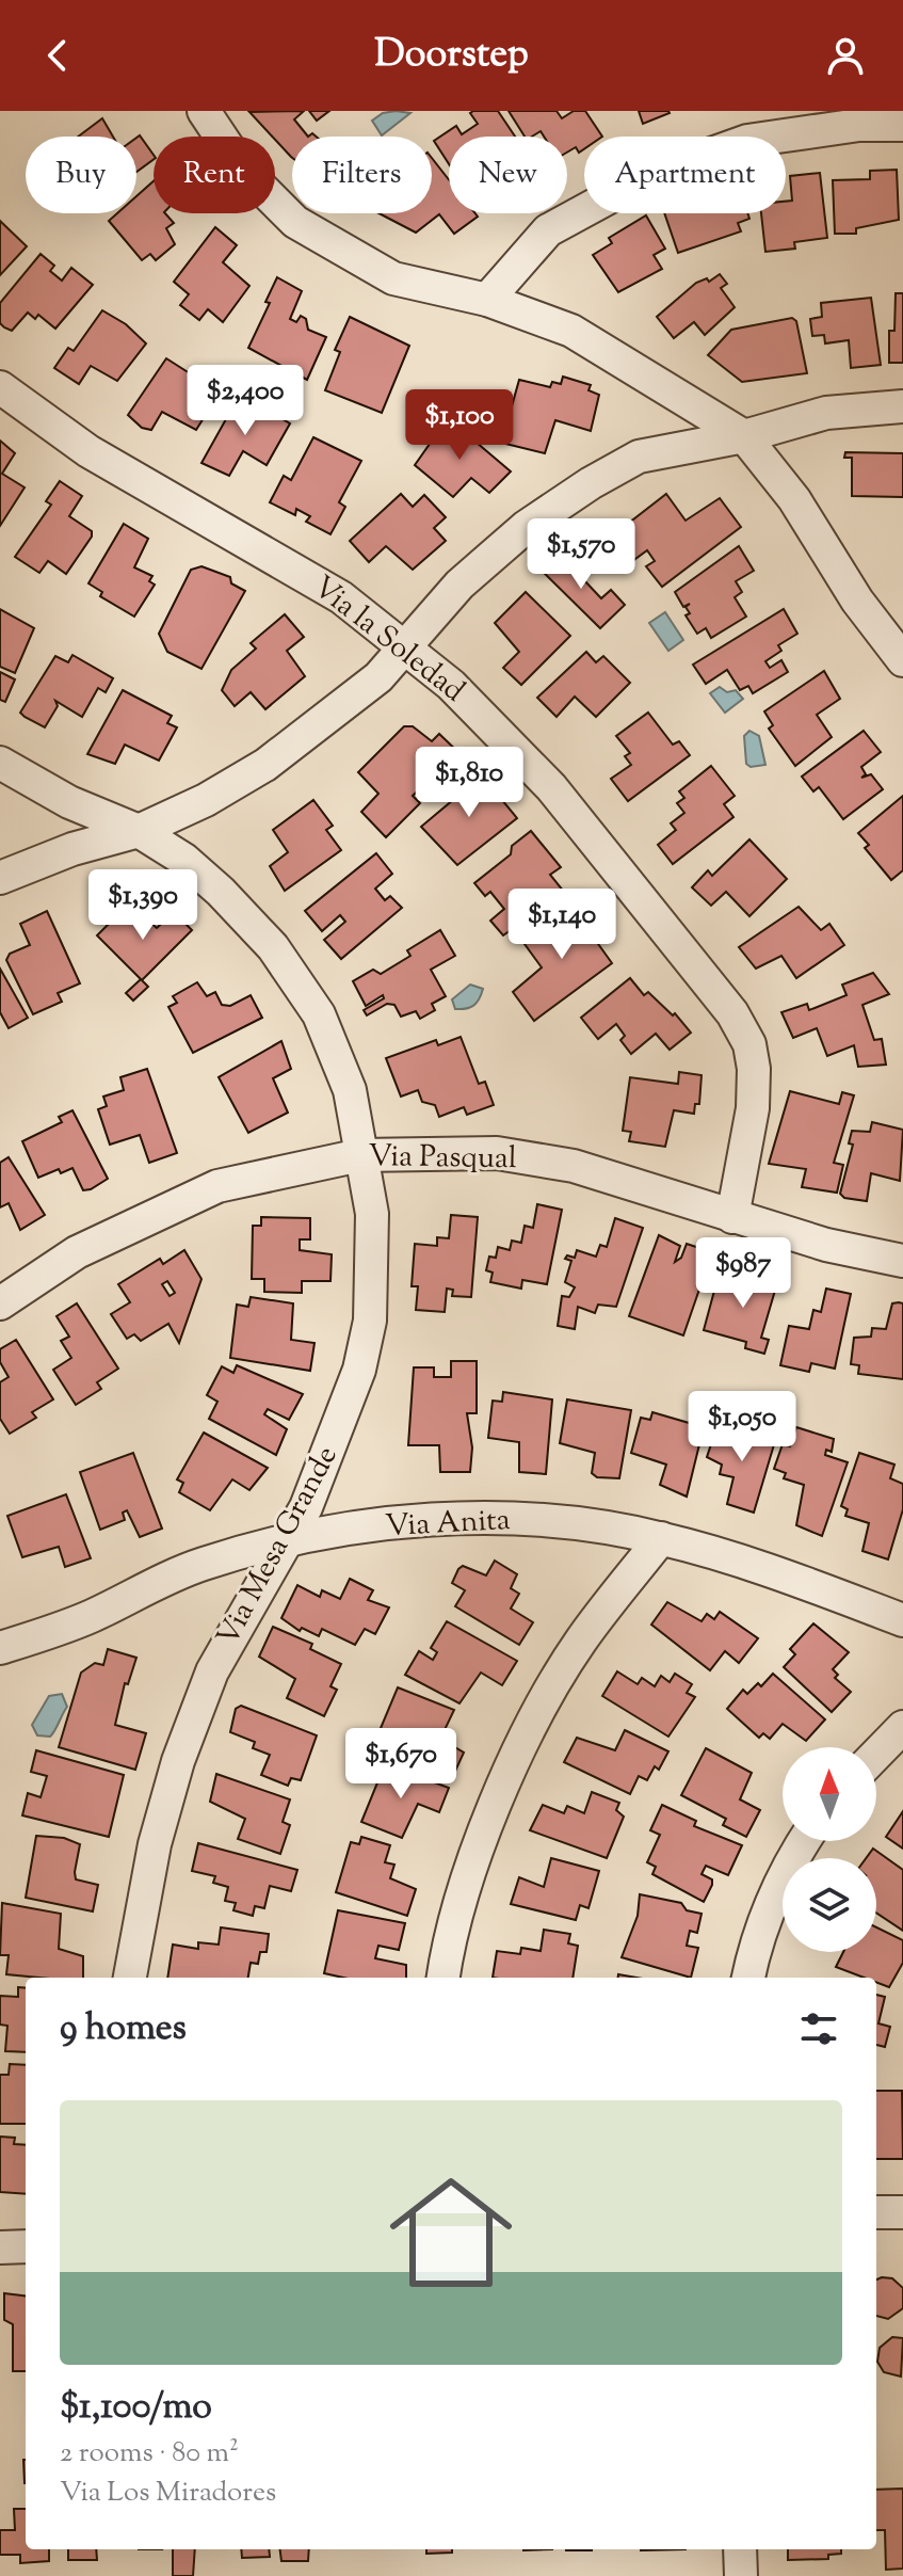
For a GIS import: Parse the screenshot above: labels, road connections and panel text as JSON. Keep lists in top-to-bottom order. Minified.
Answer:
{"streets":{"street":["Via la Soledad","Via Pasqual","Via Anita","Via Mesa Grande"]},"crossings":[["Via la Soledad","Via Pasqual"],["Via Pasqual","Via Mesa Grande"],["Via Anita","Via Mesa Grande"]],"north":"top","page":{"header":"Doorstep","chip":["Buy","Rent","Filters","New","Apartment"],"price":["$2,400","$1,100","$1,570","$1,810","$1,390","$1,140","$987","$1,050","$1,670"],"heading":"9 homes","list":[{"name":"$1,100/mo","note":"2 rooms · 80 m² · Via Los Miradores"}]}}
